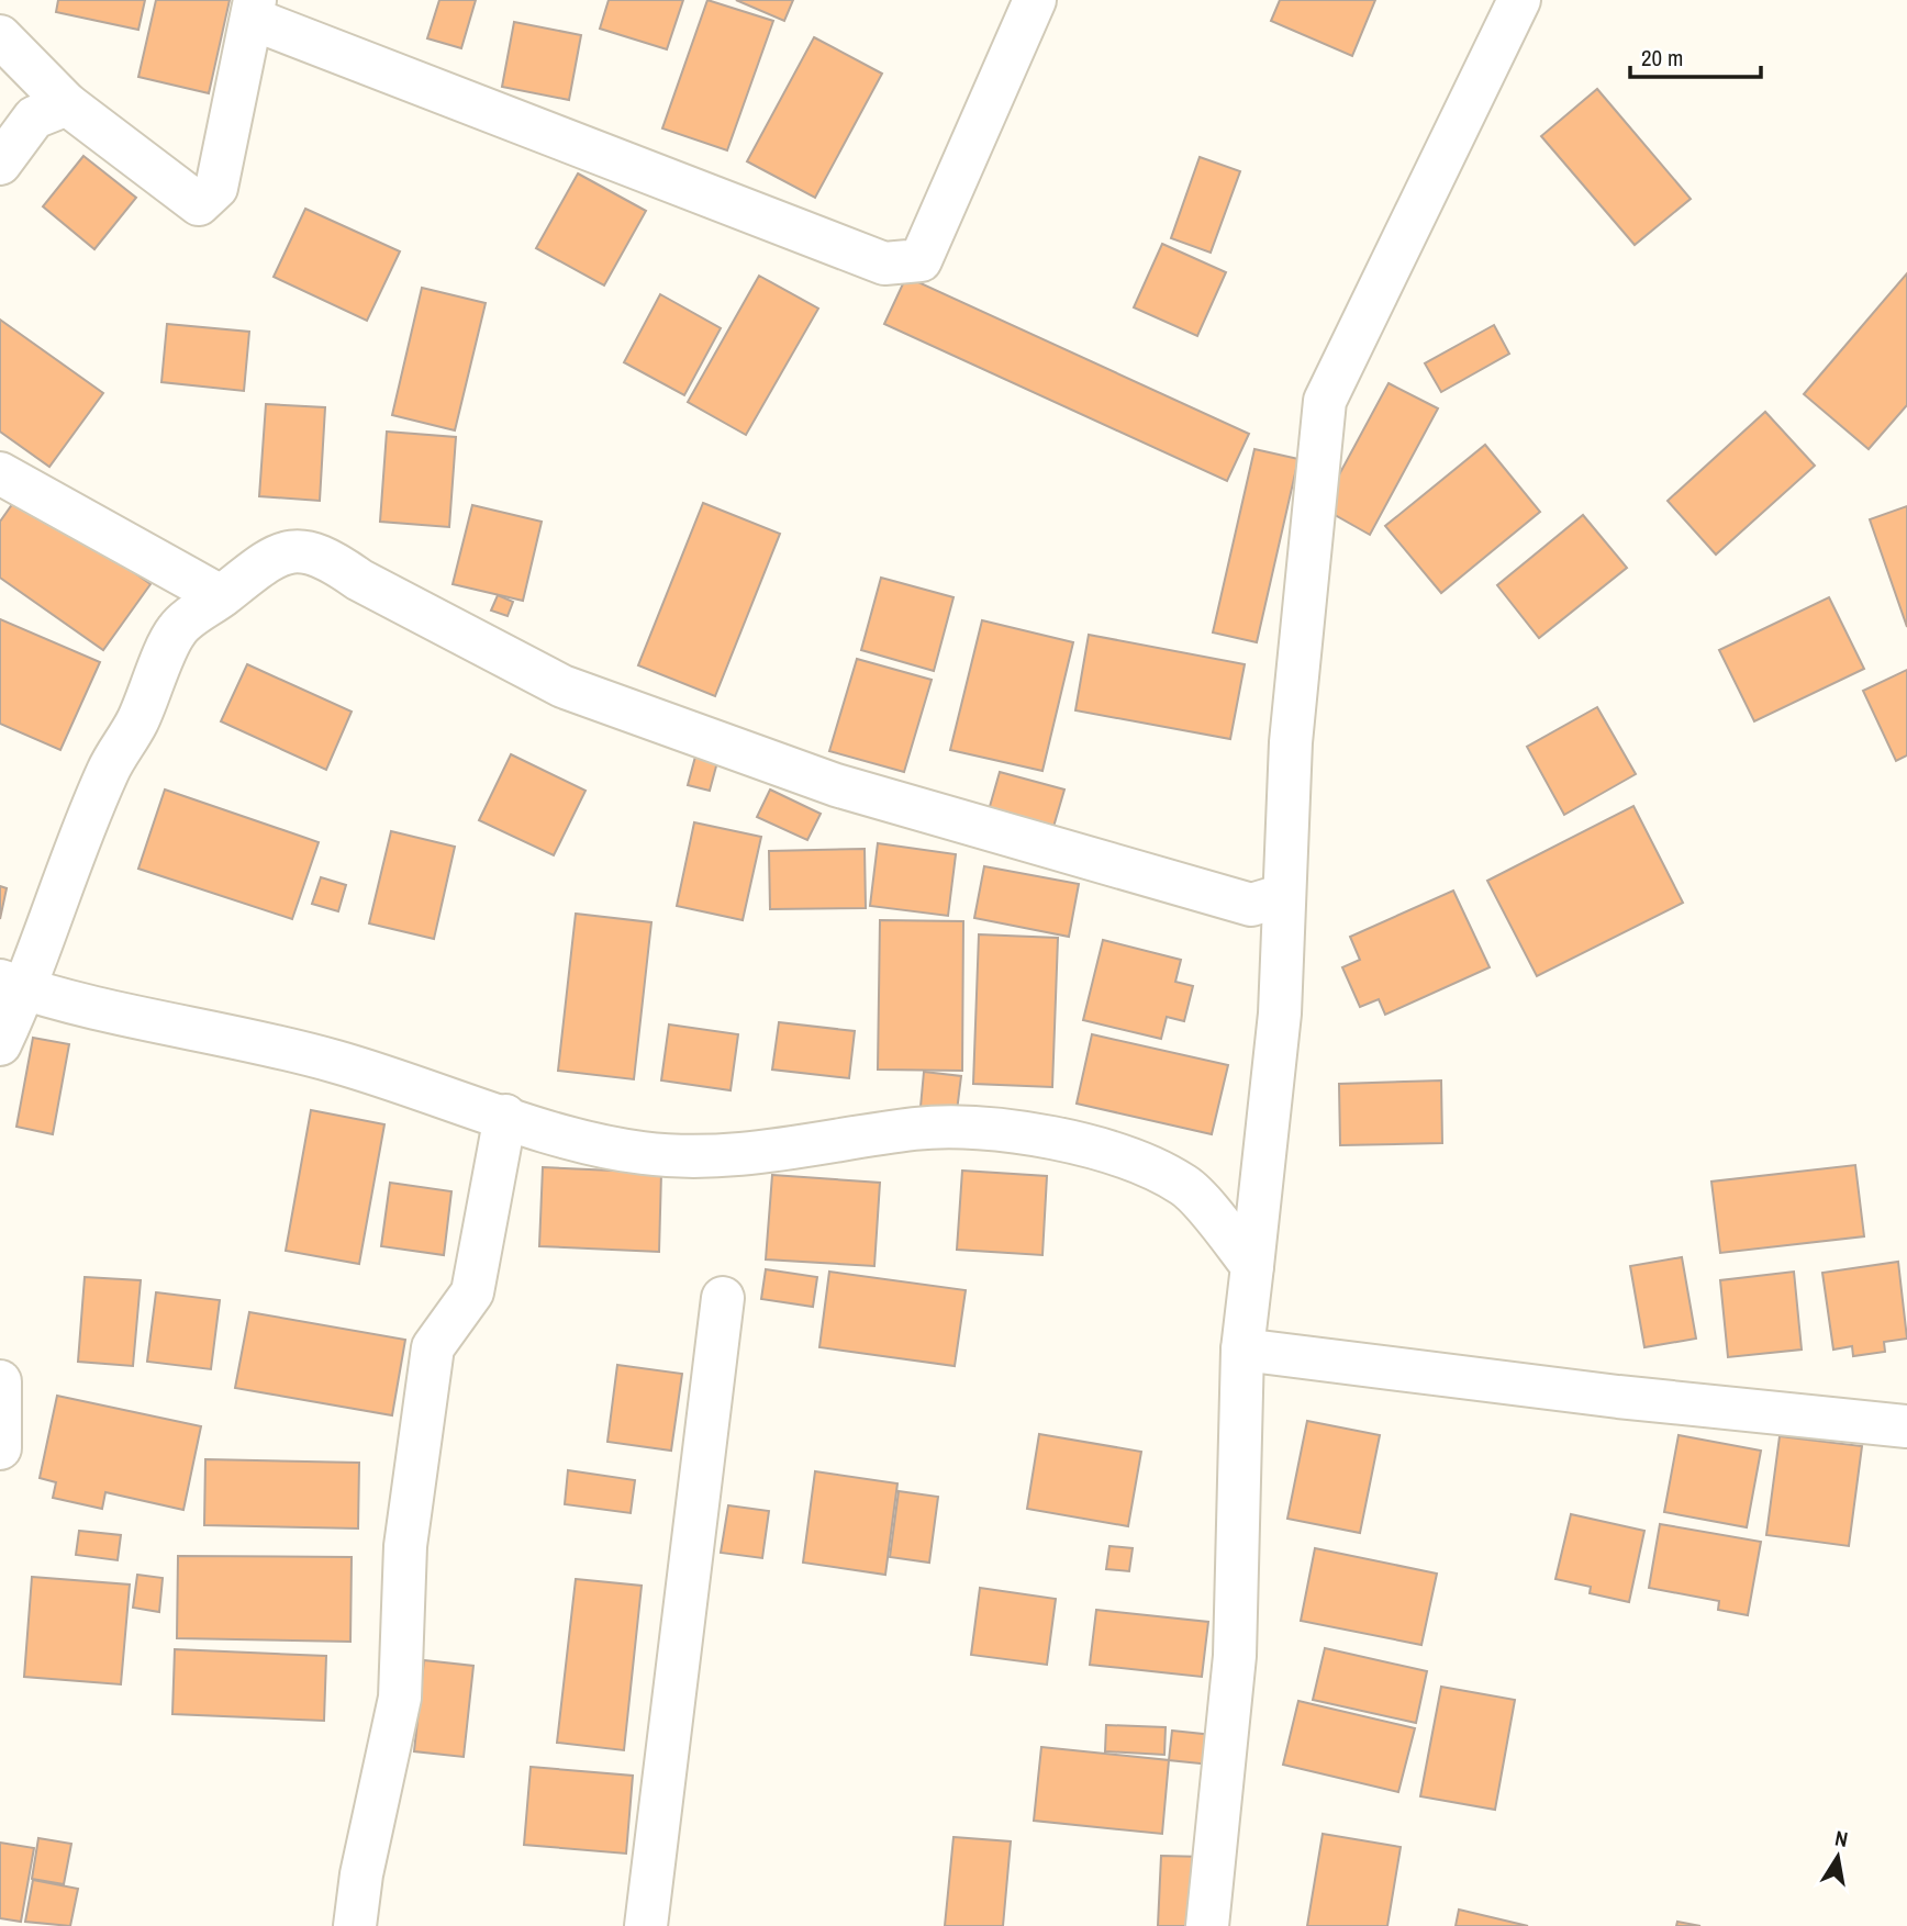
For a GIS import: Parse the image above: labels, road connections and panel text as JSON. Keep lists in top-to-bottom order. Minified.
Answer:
{"scale_bar":"20 m","north":"top"}
